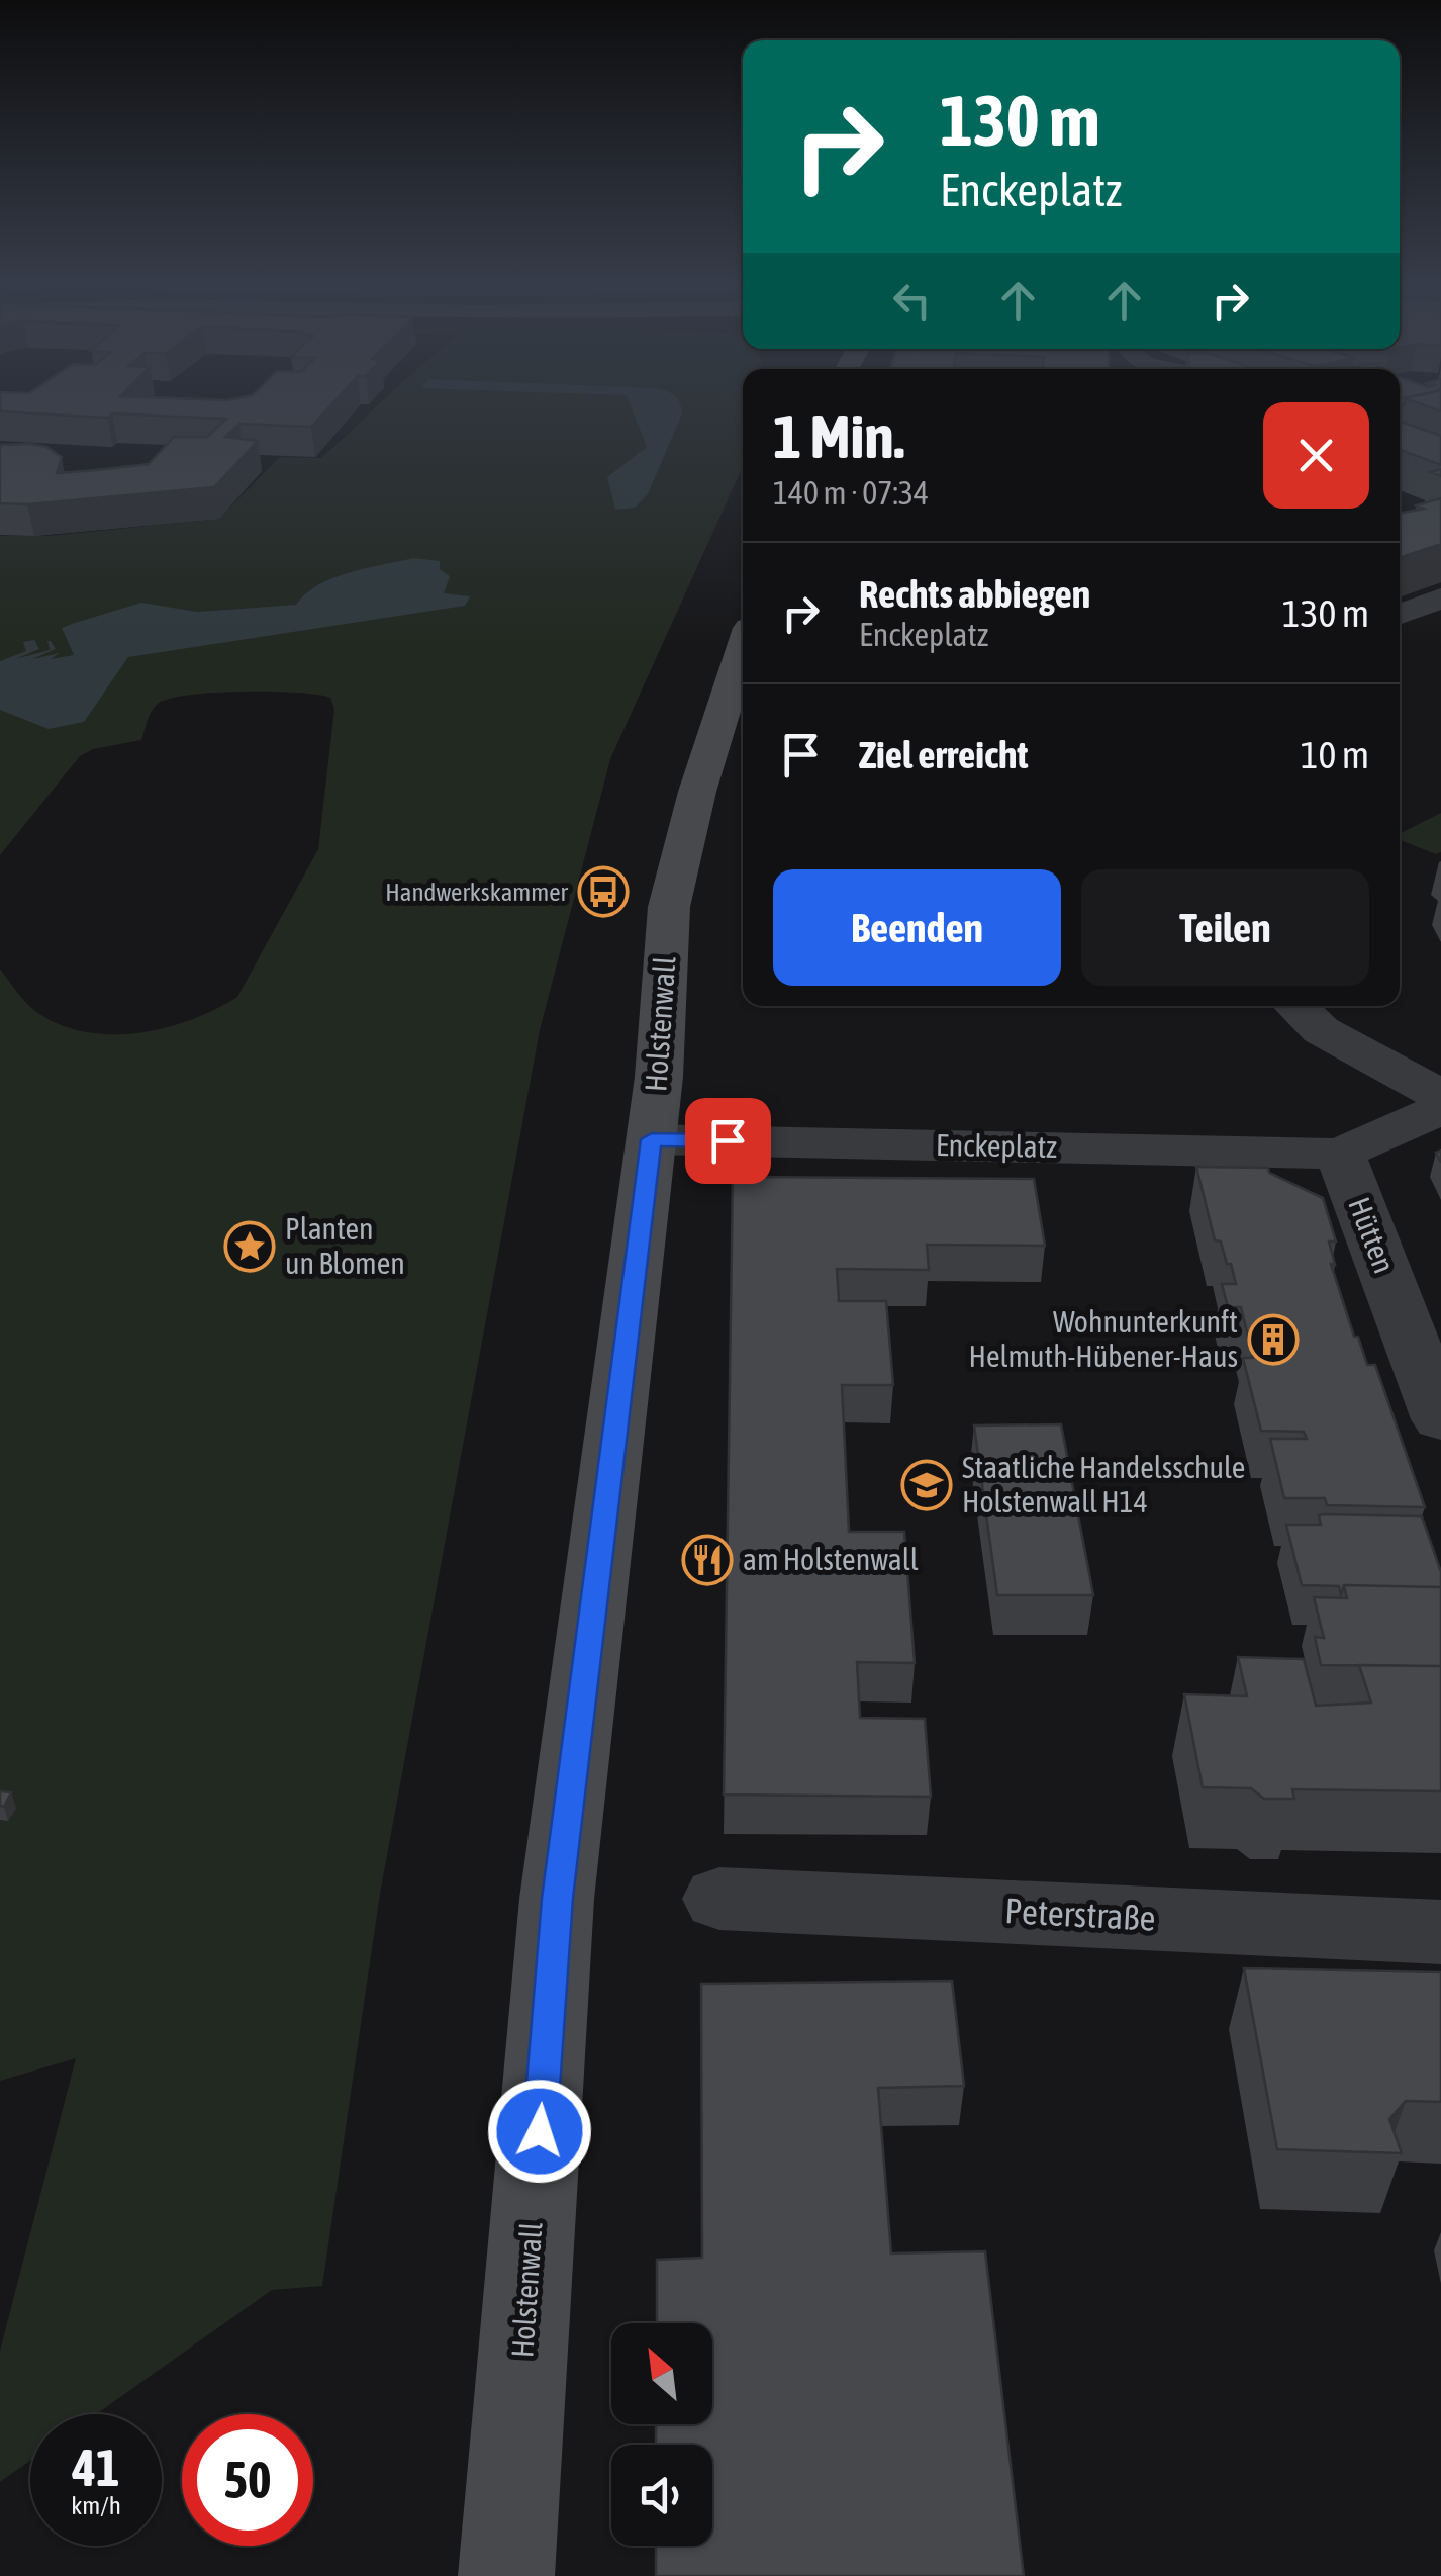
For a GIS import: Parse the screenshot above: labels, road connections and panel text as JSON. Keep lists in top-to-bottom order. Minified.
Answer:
{"streets":{"main road":["Holstenwall"],"street":["Enckeplatz","Hütten","Peterstraße"]},"crossings":[["Holstenwall","Enckeplatz"],["Enckeplatz","Hütten"]],"places":{"bus stop":["Handwerkskammer"],"place":["Planten un Blomen"],"building":["Wohnunterkunft Helmuth-Hübener-Haus"],"school or university":["Staatliche Handelsschule Holstenwall H14"],"restaurant":["am Holstenwall"]},"north":"top left","page":{"turn":["130 m","Enckeplatz"],"heading":["1 Min.","140 m · 07:34"],"list":[{"name":"Rechts abbiegen","note":"Enckeplatz","value":"130 m"},{"name":"Ziel erreicht","value":"10 m"}],"buttons":["Beenden","Teilen"],"speed":"41 km/h","limit":"50"}}
